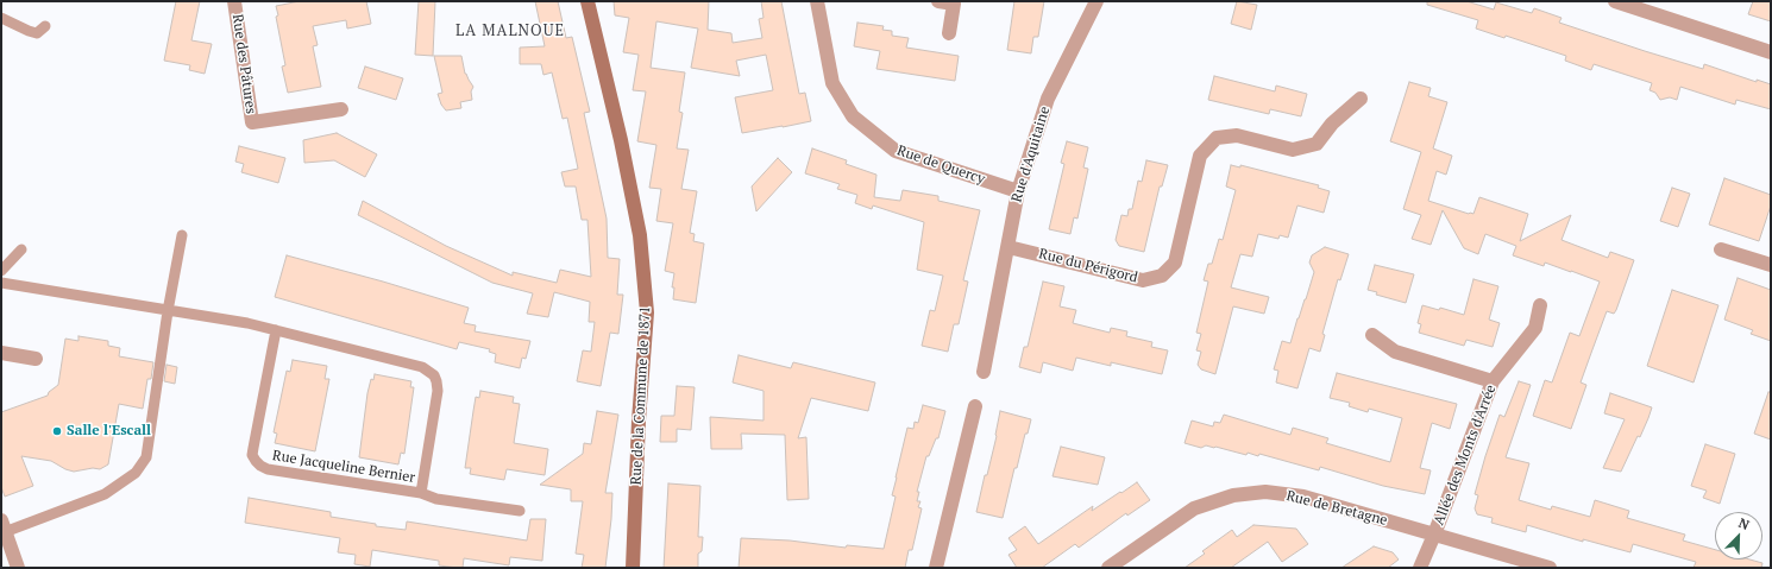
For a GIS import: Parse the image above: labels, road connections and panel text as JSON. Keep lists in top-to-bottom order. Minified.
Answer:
{"streets":{"street":["Rue des Pâtures","Rue d'Aquitaine","Rue de Quercy","Rue du Périgord","Rue de la Commune de 1871","Allée des Monts d'Arrée","Rue de Bretagne"],"lane":["Rue Jacqueline Bernier"]},"crossings":[["Rue d'Aquitaine","Rue de Quercy"],["Rue d'Aquitaine","Rue du Périgord"],["Allée des Monts d'Arrée","Rue de Bretagne"]],"districts":["LA MALNOUE"],"places":["Salle l'Escall"],"north":"top right"}
